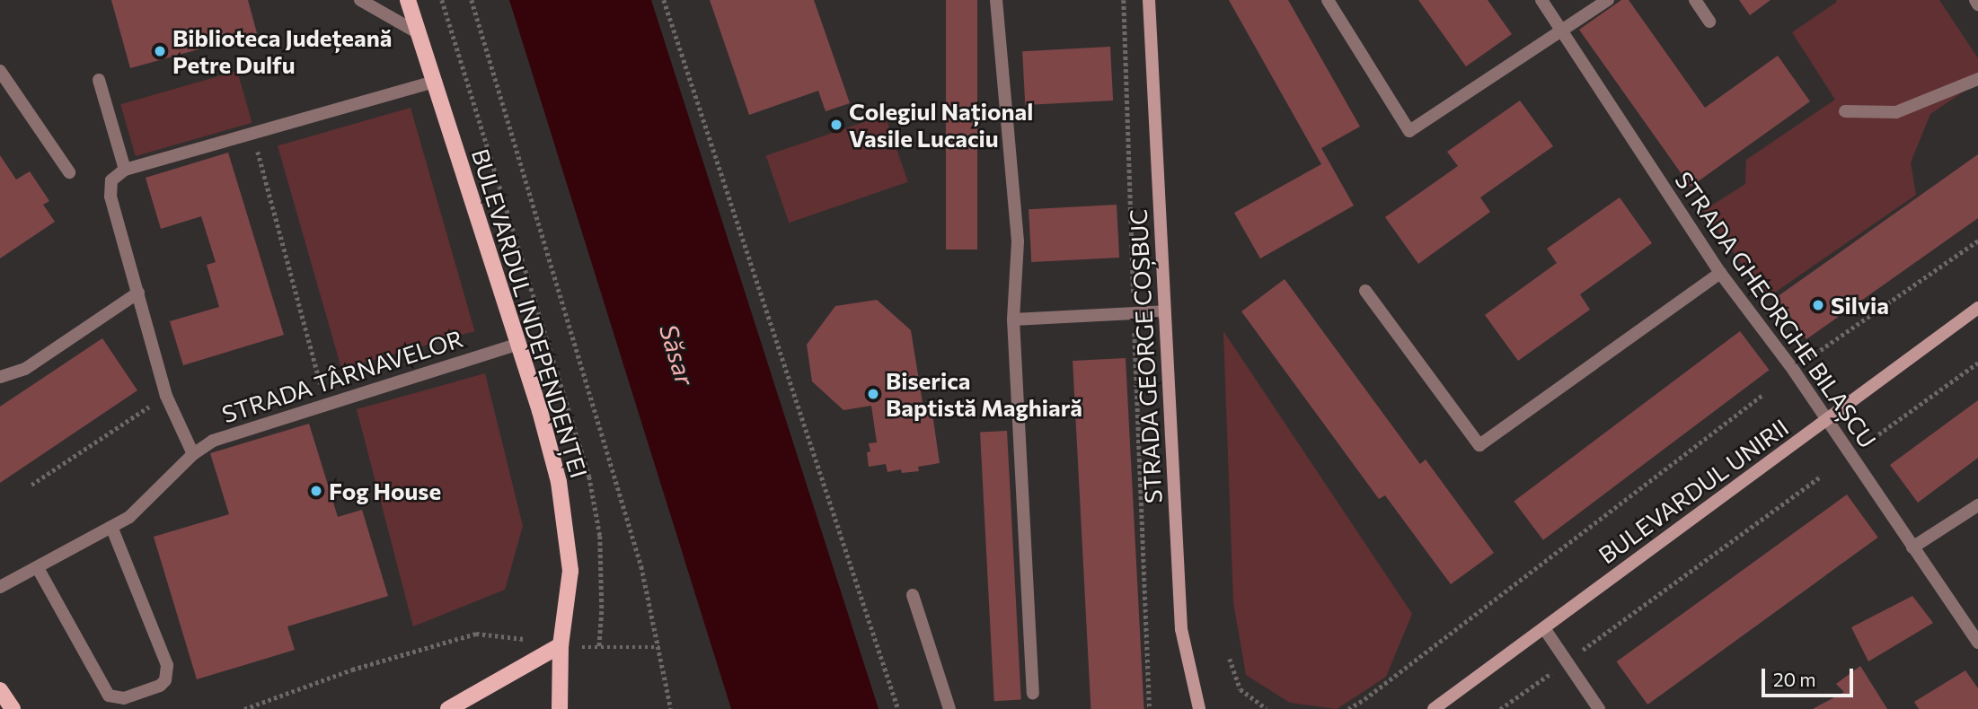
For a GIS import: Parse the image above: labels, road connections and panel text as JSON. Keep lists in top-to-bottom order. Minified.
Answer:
{"streets":{"main road":["BULEVARDUL INDEPENDENȚEI","STRADA GEORGE COȘBUC","BULEVARDUL UNIRII"],"street":["STRADA GHEORGHE BILAȘCU","STRADA TÂRNAVELOR"]},"crossings":[["STRADA GHEORGHE BILAȘCU","BULEVARDUL UNIRII"],["BULEVARDUL INDEPENDENȚEI","STRADA TÂRNAVELOR"]],"water":["Săsar"],"places":["Biblioteca Județeană Petre Dulfu","Colegiul Național Vasile Lucaciu","Silvia","Biserica Baptistă Maghiară","Fog House"],"scale_bar":"20 m"}
